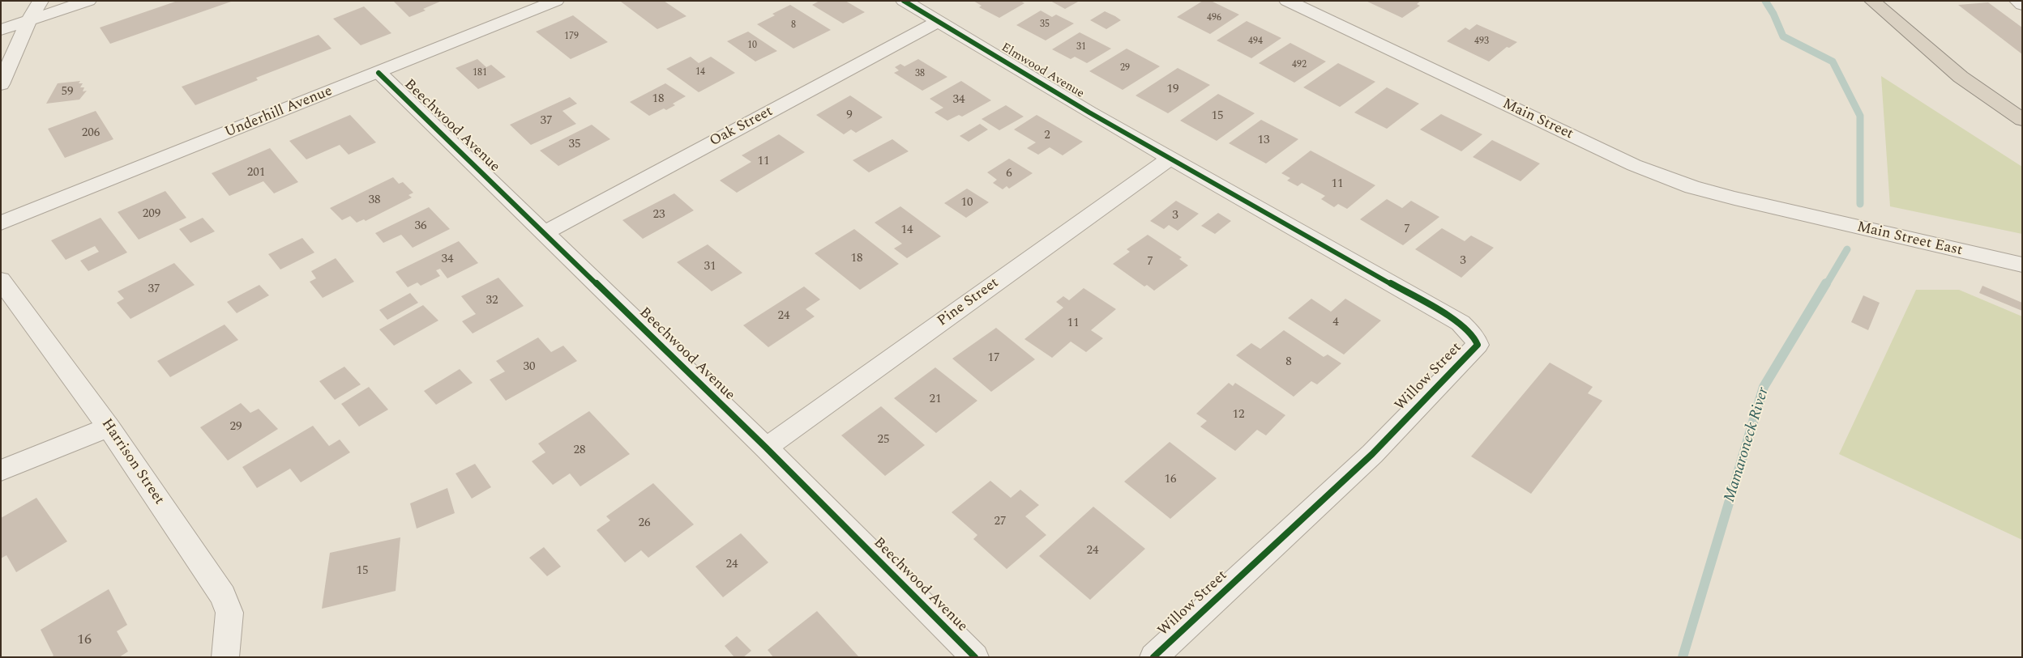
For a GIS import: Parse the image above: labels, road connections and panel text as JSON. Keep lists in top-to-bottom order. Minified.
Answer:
{"streets":{"street":["Elmwood Avenue","Underhill Avenue","Main Street","Beechwood Avenue","Oak Street","Main Street East","Pine Street","Willow Street","Harrison Street"]},"crossings":[["Elmwood Avenue","Oak Street"],["Elmwood Avenue","Pine Street"],["Elmwood Avenue","Willow Street"],["Underhill Avenue","Beechwood Avenue"],["Main Street","Main Street East"],["Beechwood Avenue","Oak Street"],["Beechwood Avenue","Pine Street"],["Pine Street","Willow Street"]],"water":["Mamaroneck River"],"house_numbers":["496","35","8","179","494","493","10","31","492","29","14","181","38","19","59","18","34","9","15","37","206","2","13","35","11","201","6","11","38","10","209","23","3","36","7","14","18","34","3","7","31","37","32","24","4","11","17","8","30","21","12","29","25","28","16","27","26","24","24","15","16"]}
